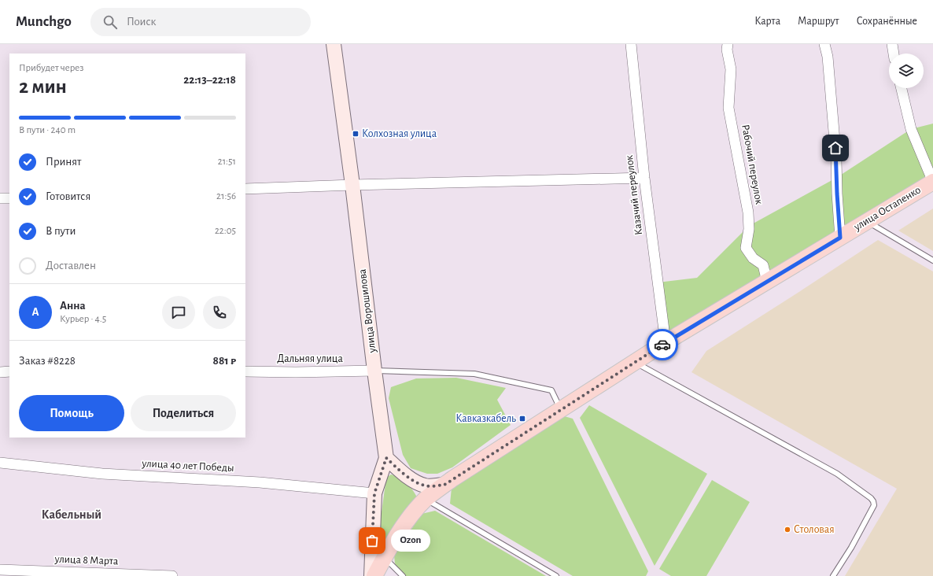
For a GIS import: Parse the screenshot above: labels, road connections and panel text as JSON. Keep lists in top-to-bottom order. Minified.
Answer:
{"streets":{"main road":["улица Остапенко","улица Ворошилова"],"street":["Рабочий переулок","Казачий переулок","Дальняя улица","улица 40 лет Победы","улица 8 Марта"]},"crossings":[["Рабочий переулок","улица Остапенко"],["Казачий переулок","улица Остапенко"],["улица Ворошилова","Дальняя улица"],["улица Ворошилова","улица 40 лет Победы"]],"districts":["Кабельный"],"places":{"transit":["Колхозная улица","Кавказкабель"],"other":["Столовая","Ozon"]},"page":{"header":"Munchgo","search":"Поиск","nav":["Карта","Маршрут","Сохранённые"],"heading":["2 мин","Прибудет через","22:13–22:18"],"panel":["Анна","Курьер · 4.5","Заказ #8228","881 ₽"],"bar":"В пути · 240 m","list":[["Принят","21:51"],["Готовится","21:56"],["В пути","22:05"],"Доставлен"],"round":"А","buttons":["Помощь","Поделиться"],"bubble":"Ozon"}}
